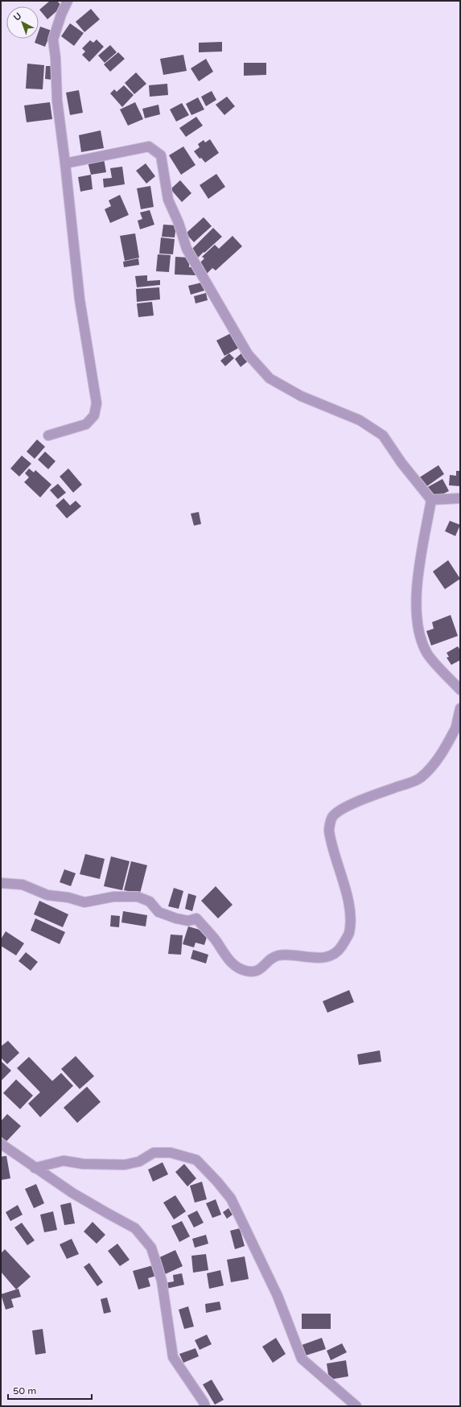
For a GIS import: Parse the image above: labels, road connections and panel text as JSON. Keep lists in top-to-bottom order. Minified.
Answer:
{"scale_bar":"50 m","north":"top left"}
